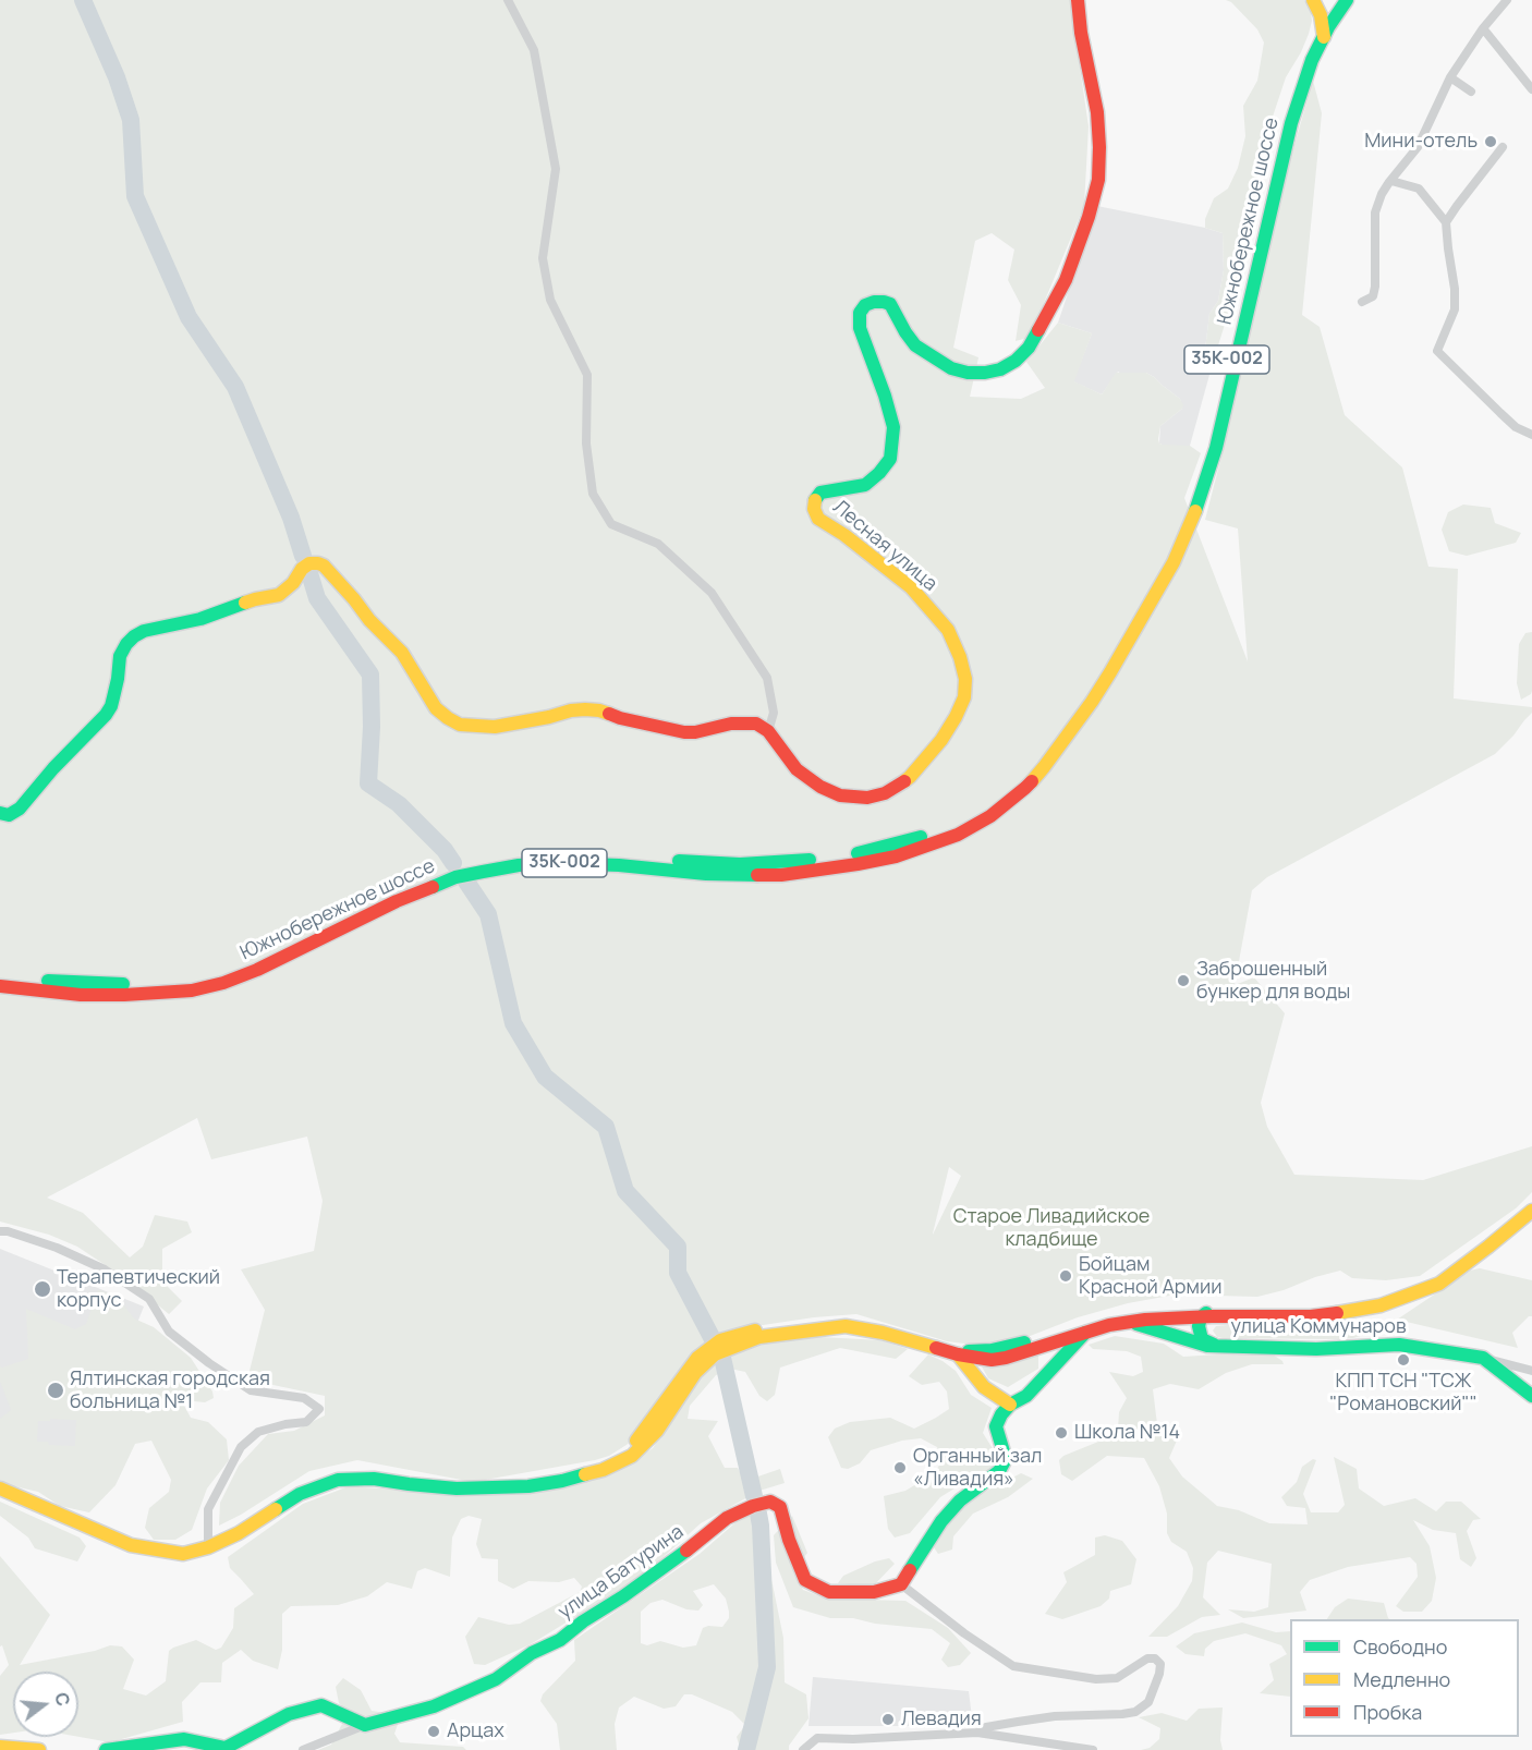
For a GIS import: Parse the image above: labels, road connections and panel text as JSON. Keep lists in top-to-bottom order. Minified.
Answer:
{"streets":{"main road":["Южнобережное шоссе","35К-002","Лесная улица","улица Коммунаров","улица Батурина"]},"parks":["Старое Ливадийское кладбище"],"places":["Мини-отель","Заброшенный бункер для воды","Бойцам Красной Армии","Терапевтический корпус","КПП ТСН \"ТСЖ \"Романовский\"\"","Ялтинская городская больница №1","Школа №14","Органный зал «Ливадия»","Левадия","Арцах"],"legend":["Свободно","Медленно","Пробка"],"north":"right"}
